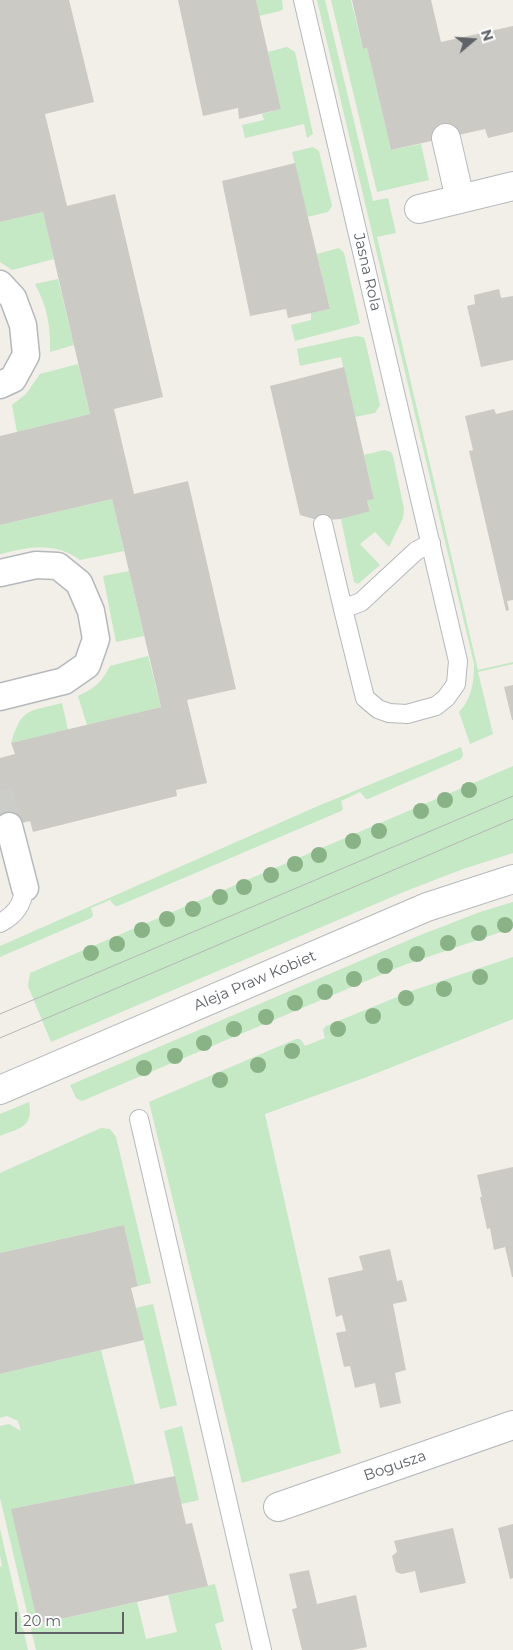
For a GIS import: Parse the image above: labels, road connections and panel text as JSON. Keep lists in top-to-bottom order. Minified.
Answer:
{"streets":{"street":["Aleja Praw Kobiet","Bogusza"],"lane":["Jasna Rola"]},"scale_bar":"20 m","north":"right"}
